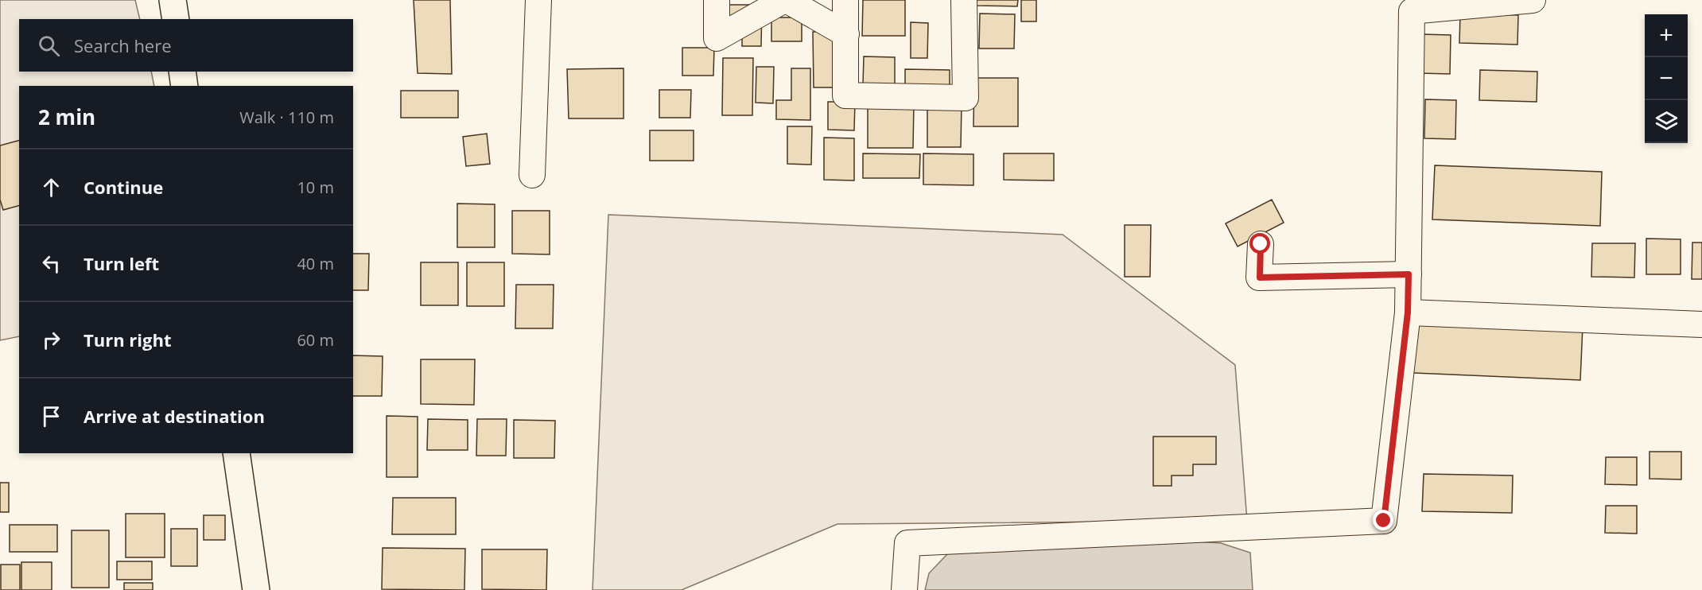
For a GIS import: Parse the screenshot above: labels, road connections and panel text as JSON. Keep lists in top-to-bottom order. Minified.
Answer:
{"page":{"map_buttons":["+","−"],"search":"Search here","heading":["2 min","Walk · 110 m"],"list":[["Continue","10 m"],["Turn left","40 m"],["Turn right","60 m"],"Arrive at destination"]}}
